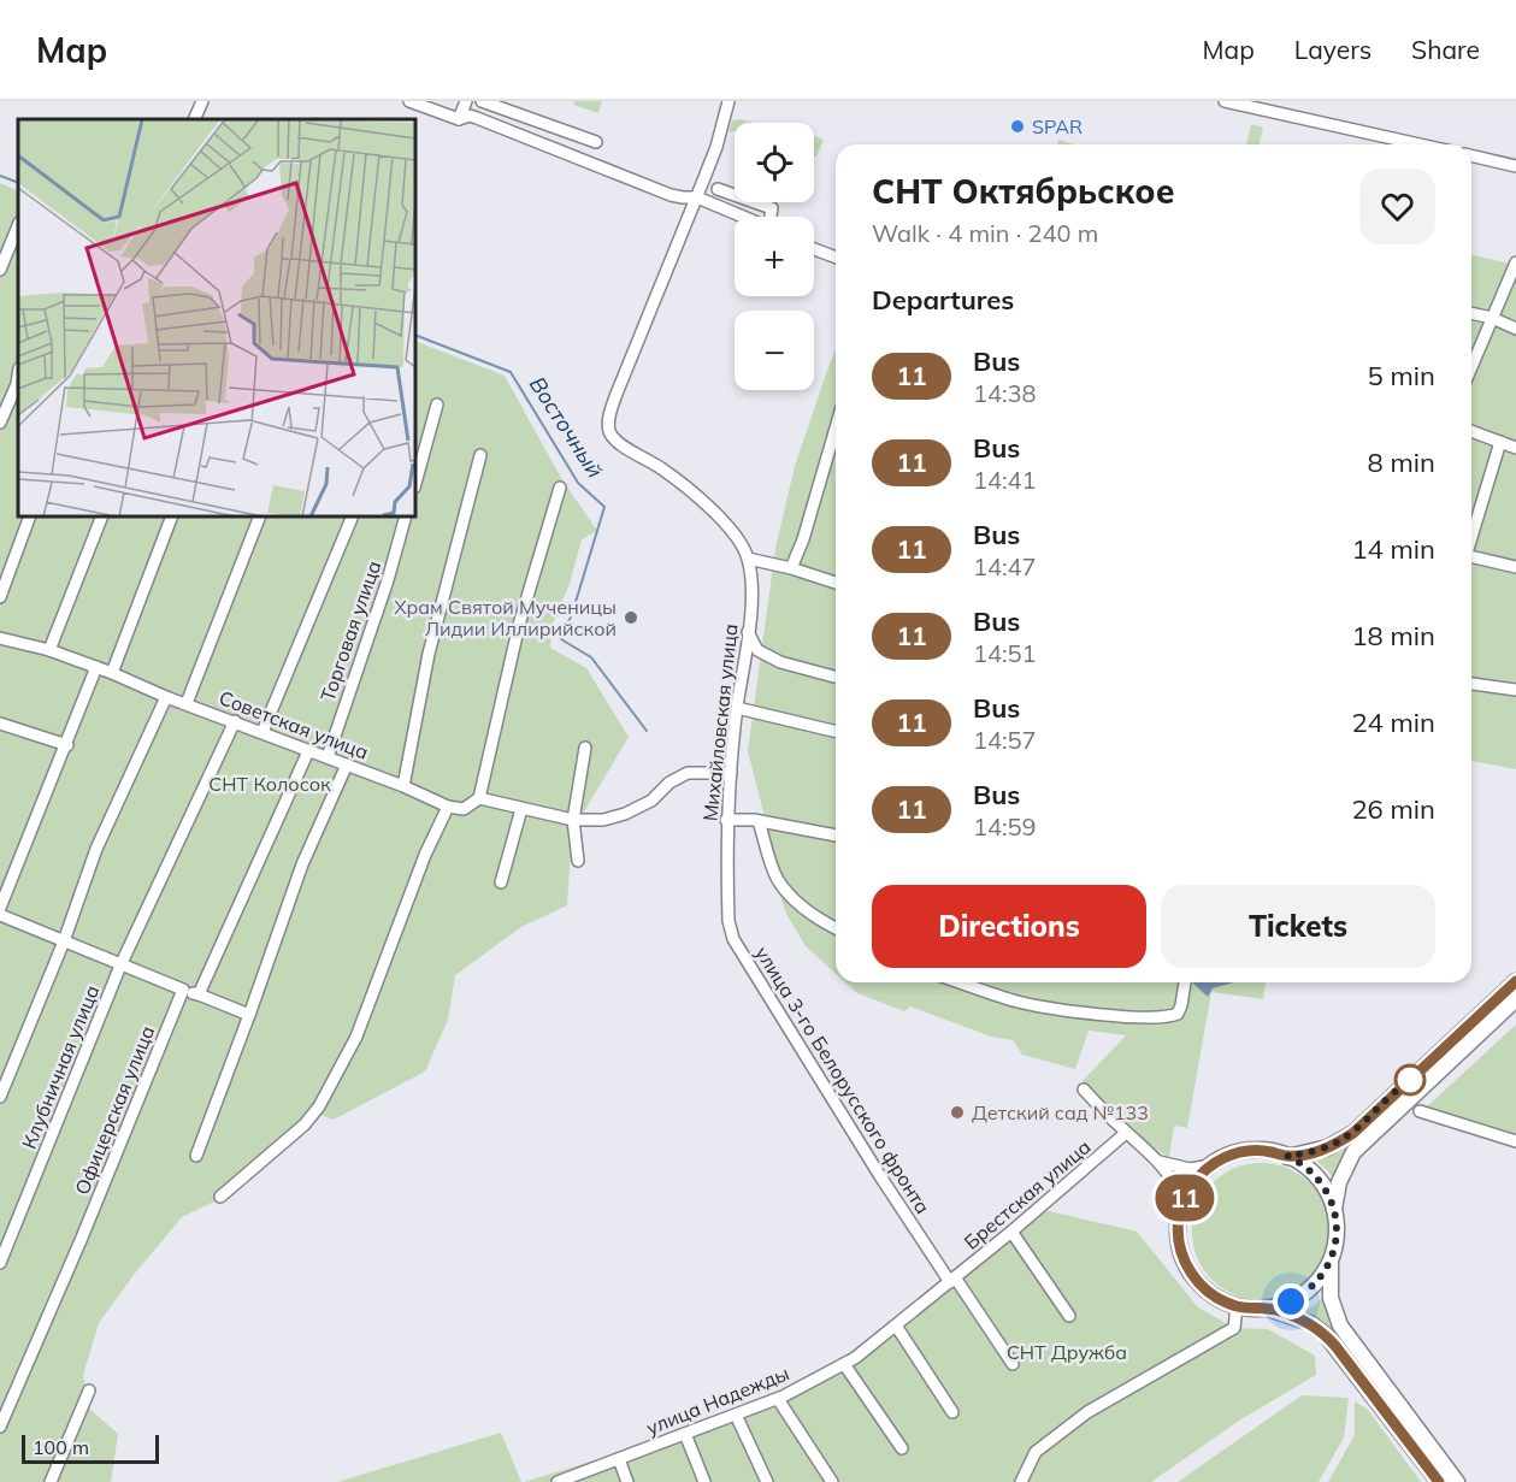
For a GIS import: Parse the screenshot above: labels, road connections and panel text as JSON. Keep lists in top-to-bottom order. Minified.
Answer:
{"streets":{"street":["Торговая улица","Михайловская улица","Советская улица","Клубничная улица","улица 3-го Белорусского фронта","Офицерская улица","Брестская улица","улица Надежды"]},"crossings":[["Торговая улица","Советская улица"],["Михайловская улица","улица 3-го Белорусского фронта"],["Советская улица","Клубничная улица"],["улица 3-го Белорусского фронта","Брестская улица"],["улица 3-го Белорусского фронта","улица Надежды"],["Брестская улица","улица Надежды"]],"water":["Восточный"],"parks":["СНТ Колосок","СНТ Дружба"],"places":["SPAR","Храм Святой Мученицы Лидии Иллирийской","Детский сад №133"],"lines":["bus line 11"],"scale_bar":"100 m","page":{"header":"Map","nav":["Map","Layers","Share"],"on_map":"11","map_buttons":["+","−"],"heading":[["СНТ Октябрьское","Walk · 4 min · 240 m"],"Departures"],"list":[{"mark":"11","name":"Bus","note":"14:38","value":"5 min"},{"mark":"11","name":"Bus","note":"14:41","value":"8 min"},{"mark":"11","name":"Bus","note":"14:47","value":"14 min"},{"mark":"11","name":"Bus","note":"14:51","value":"18 min"},{"mark":"11","name":"Bus","note":"14:57","value":"24 min"},{"mark":"11","name":"Bus","note":"14:59","value":"26 min"}],"buttons":["Directions","Tickets"],"scale":"100 m"}}
